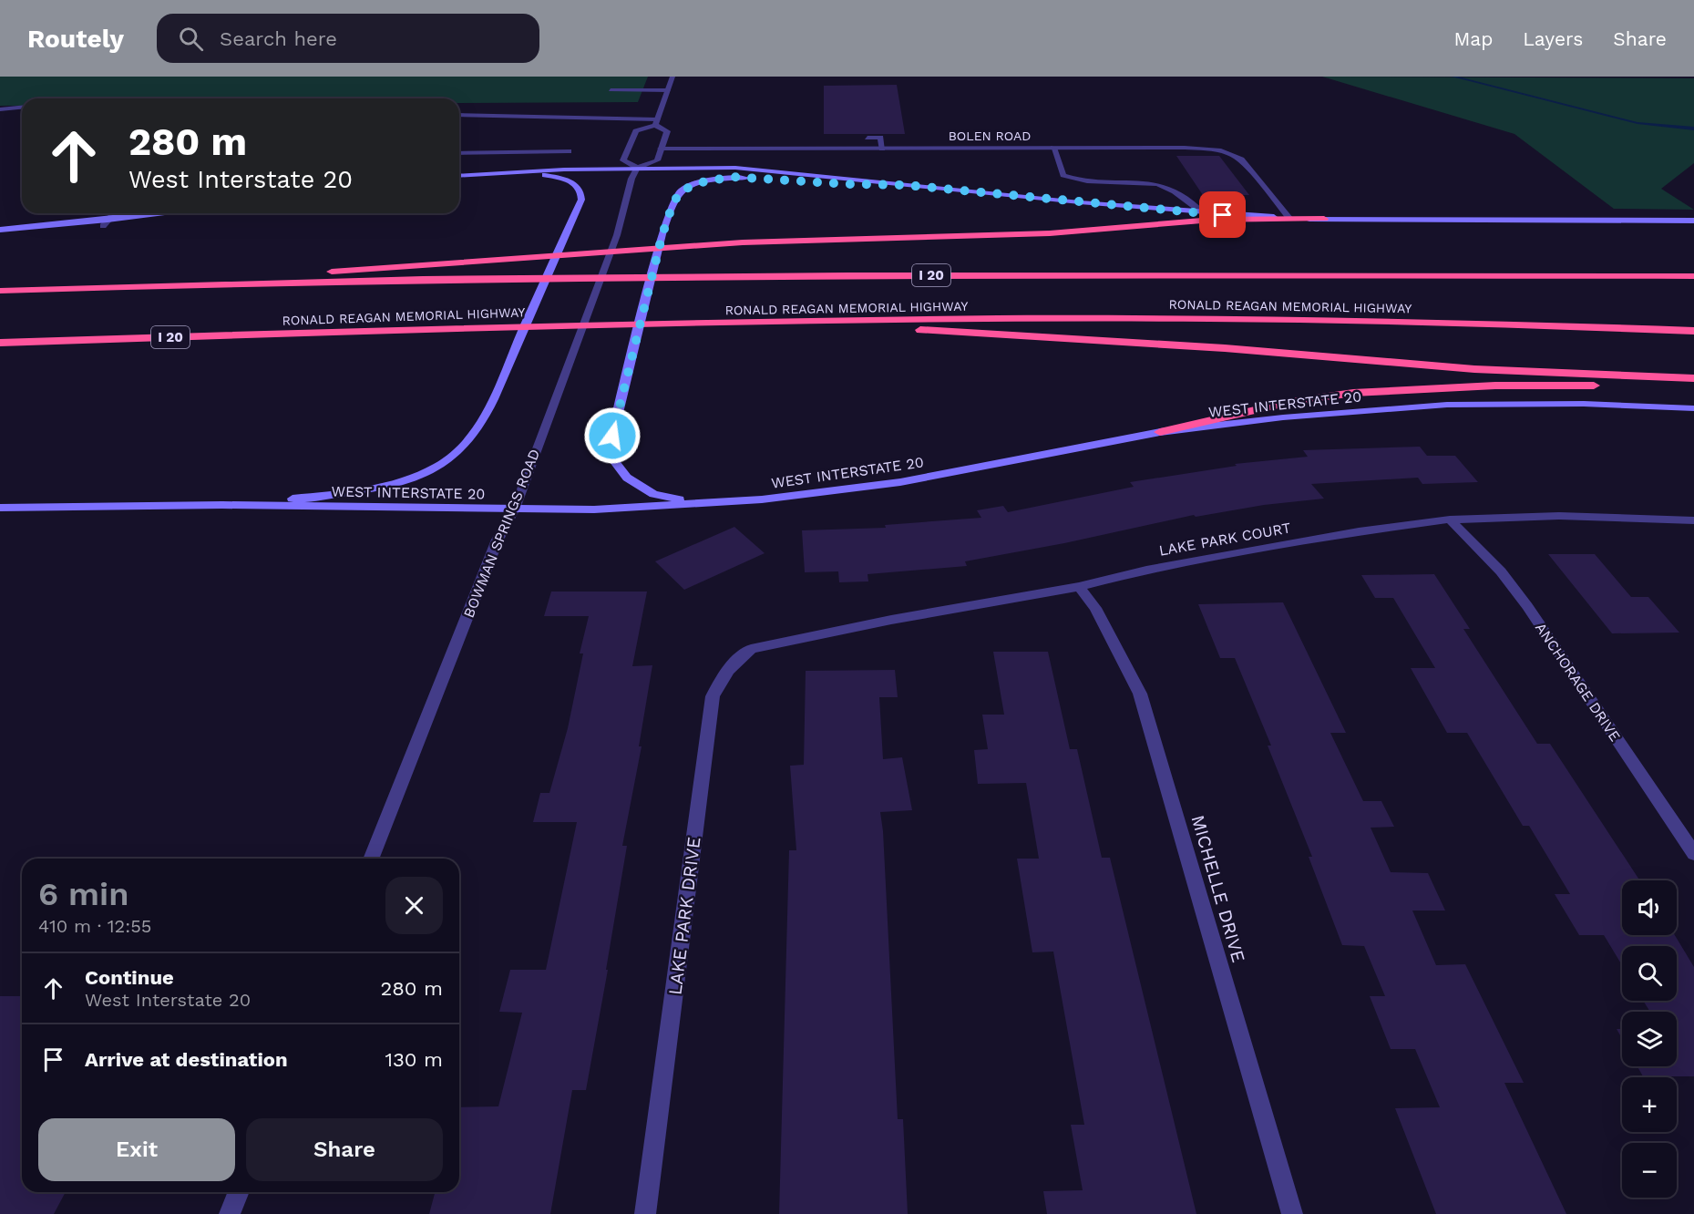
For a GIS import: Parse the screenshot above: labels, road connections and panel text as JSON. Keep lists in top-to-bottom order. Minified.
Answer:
{"streets":{"highway":["I 20","RONALD REAGAN MEMORIAL HIGHWAY"],"main road":["WEST INTERSTATE 20"],"street":["BOLEN ROAD","BOWMAN SPRINGS ROAD","LAKE PARK COURT","ANCHORAGE DRIVE","MICHELLE DRIVE","LAKE PARK DRIVE"]},"crossings":[["WEST INTERSTATE 20","BOWMAN SPRINGS ROAD"],["LAKE PARK COURT","ANCHORAGE DRIVE"],["LAKE PARK COURT","MICHELLE DRIVE"],["LAKE PARK COURT","LAKE PARK DRIVE"]],"page":{"header":"Routely","search":"Search here","nav":["Map","Layers","Share"],"turn":["280 m","West Interstate 20"],"heading":["6 min","410 m · 12:55"],"map_buttons":["+","−"],"list":[{"name":"Continue","note":"West Interstate 20","value":"280 m"},{"name":"Arrive at destination","value":"130 m"}],"buttons":["Exit","Share"]}}
